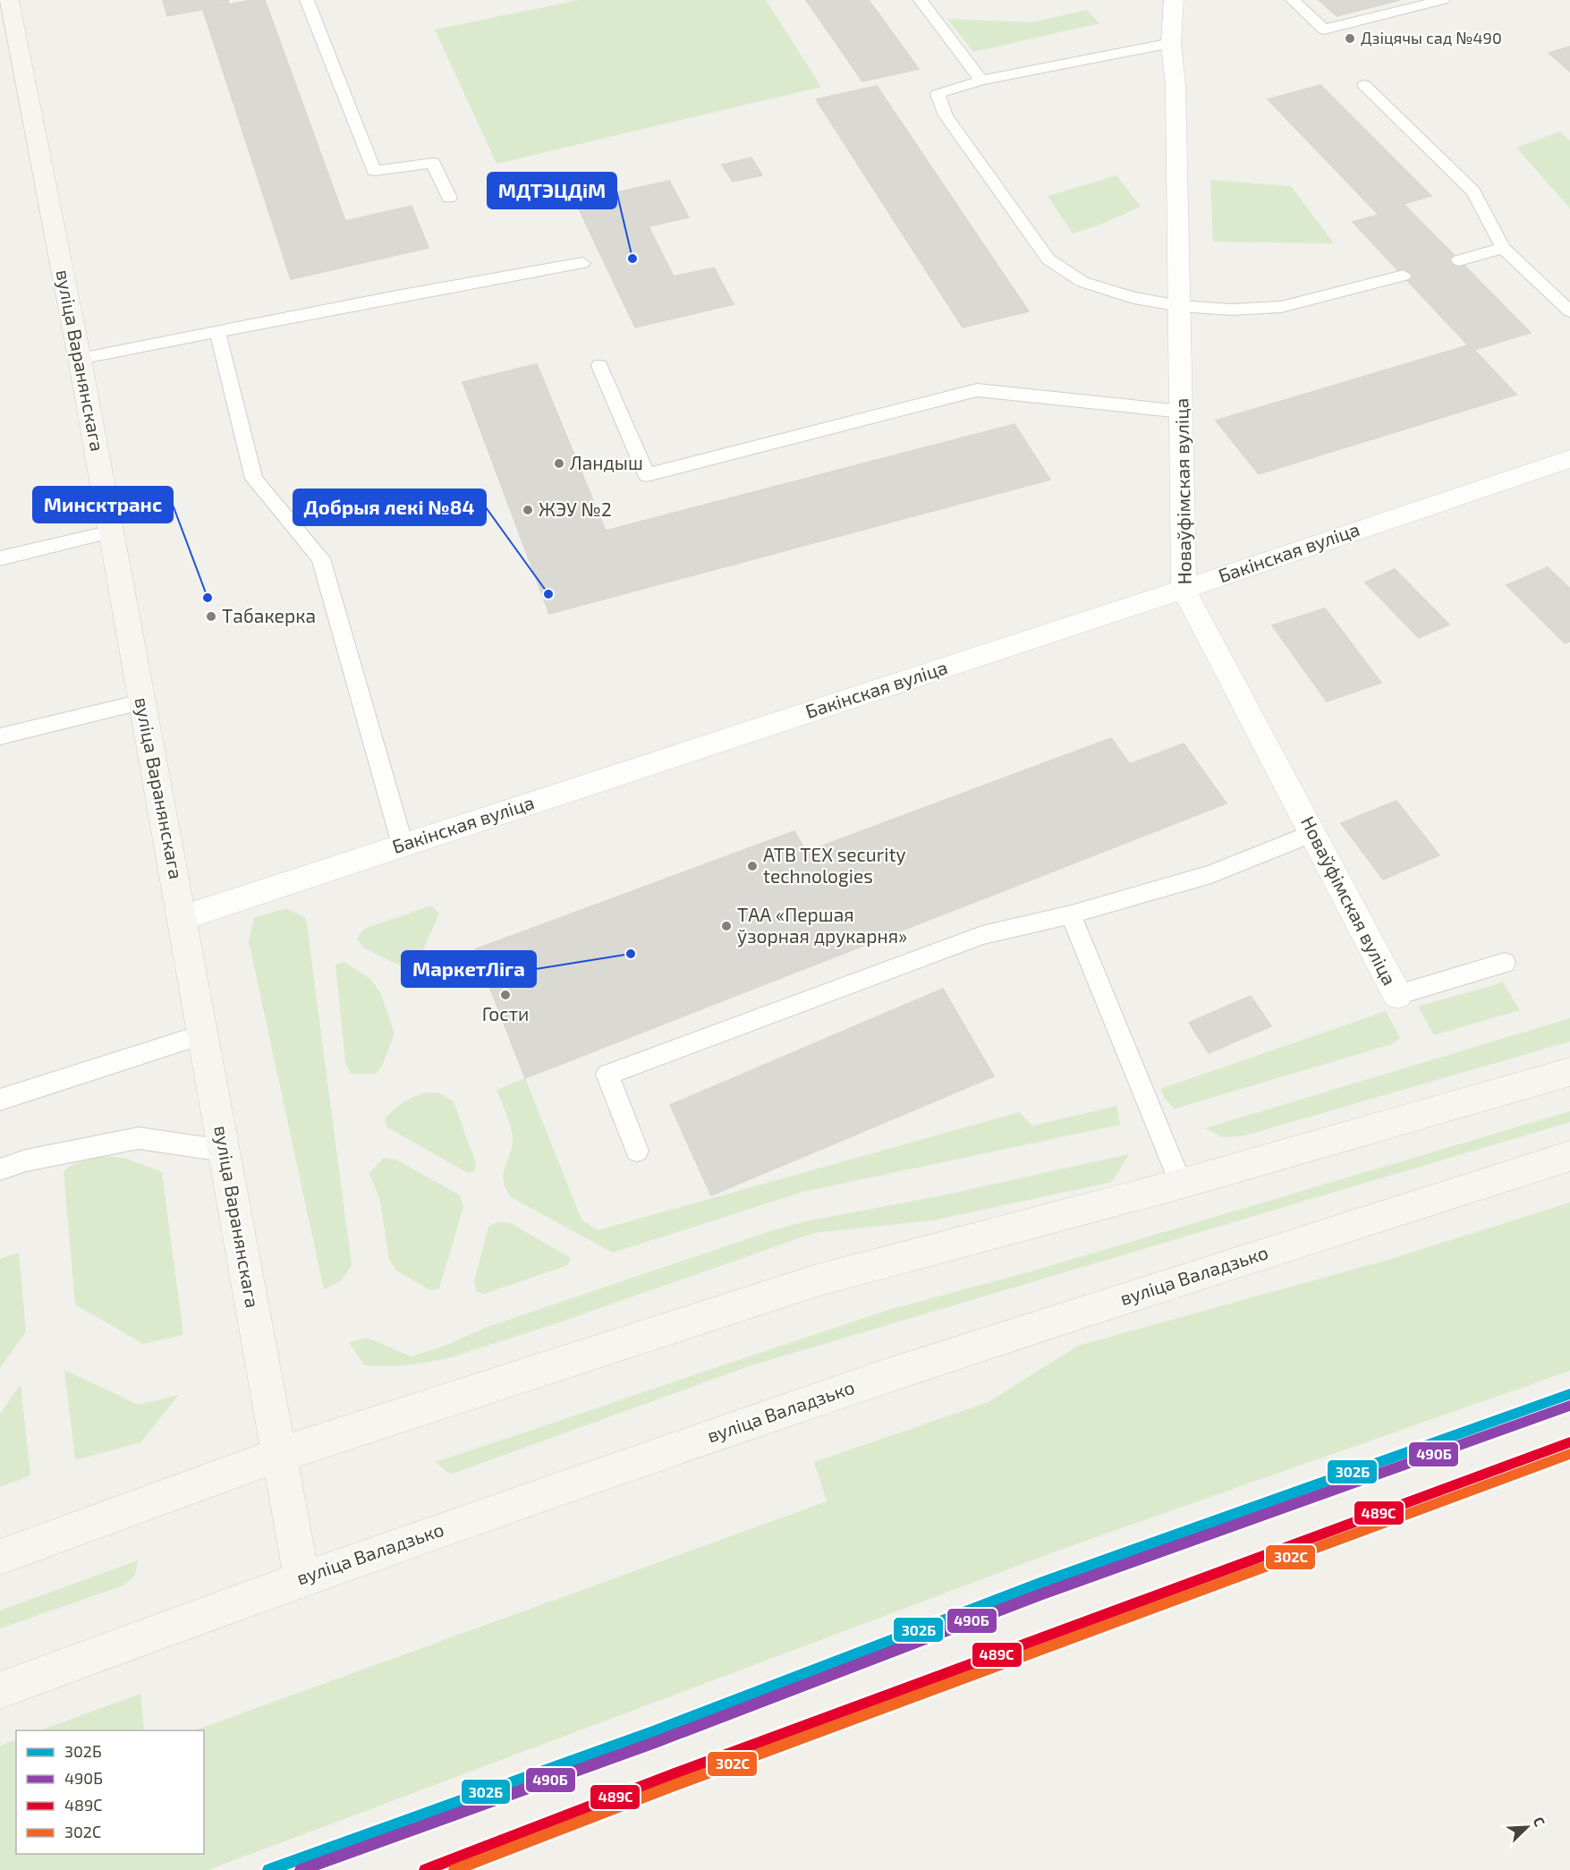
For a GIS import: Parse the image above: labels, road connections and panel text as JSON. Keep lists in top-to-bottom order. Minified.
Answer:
{"streets":{"main road":["вуліца Варанянскага","вуліца Валадзько"],"street":["Новаўфімская вуліца","Бакінская вуліца"]},"crossings":[["вуліца Варанянскага","Бакінская вуліца"],["вуліца Варанянскага","вуліца Валадзько"],["Новаўфімская вуліца","Бакінская вуліца"]],"places":["Дзіцячы сад №490","МДТЭЦДіМ","Ландыш","ЖЭУ №2","Добрыя лекі №84","Минсктранс","Табакерка","ATB TEX security technologies","ТАА «Першая ўзорная друкарня»","МаркетЛіга","Гости"],"lines":["transit line 302Б","transit line 490Б","transit line 489С","transit line 302С"],"legend":["302Б","490Б","489С","302С"],"north":"top right"}
